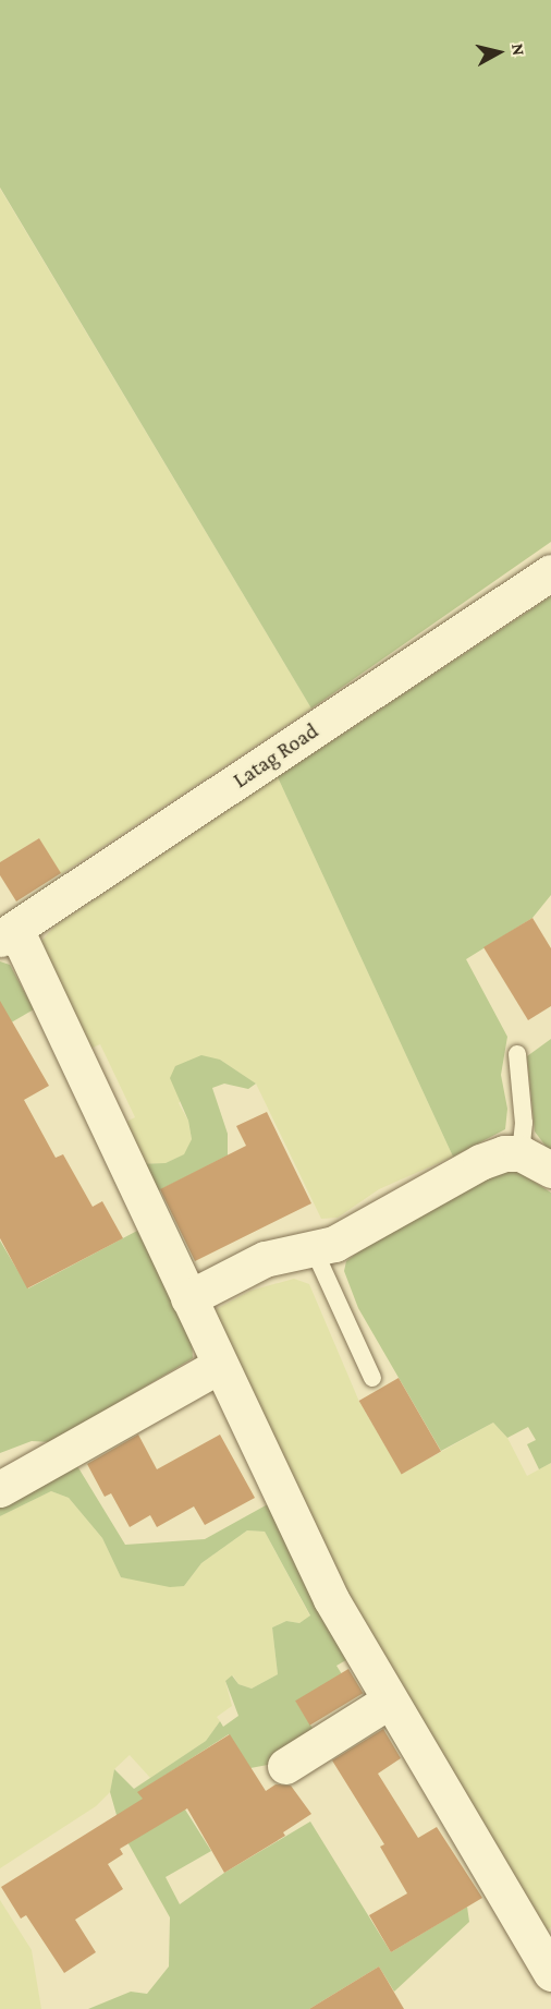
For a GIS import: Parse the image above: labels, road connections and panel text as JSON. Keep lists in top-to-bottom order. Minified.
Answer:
{"streets":{"street":["Latag Road"]},"north":"right"}
